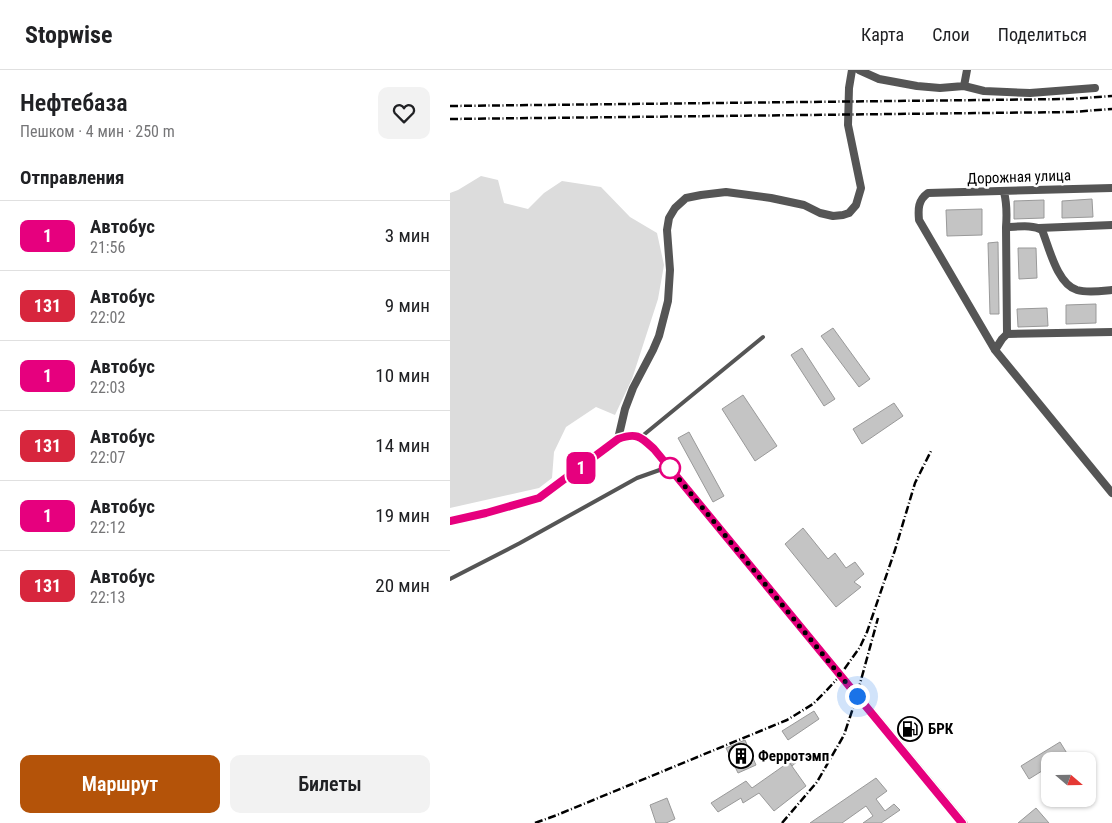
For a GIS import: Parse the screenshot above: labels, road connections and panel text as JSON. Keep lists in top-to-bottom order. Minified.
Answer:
{"streets":{"street":["Дорожная улица"]},"places":{"fuel station":["БРК"],"building":["Ферротэмп"]},"lines":["bus line 1"],"north":"right","page":{"header":"Stopwise","nav":["Карта","Слои","Поделиться"],"heading":[["Нефтебаза","Пешком · 4 мин · 250 m"],"Отправления"],"on_map":"1","list":[{"mark":"1","name":"Автобус","note":"21:56","value":"3 мин"},{"mark":"131","name":"Автобус","note":"22:02","value":"9 мин"},{"mark":"1","name":"Автобус","note":"22:03","value":"10 мин"},{"mark":"131","name":"Автобус","note":"22:07","value":"14 мин"},{"mark":"1","name":"Автобус","note":"22:12","value":"19 мин"},{"mark":"131","name":"Автобус","note":"22:13","value":"20 мин"}],"buttons":["Маршрут","Билеты"]}}
